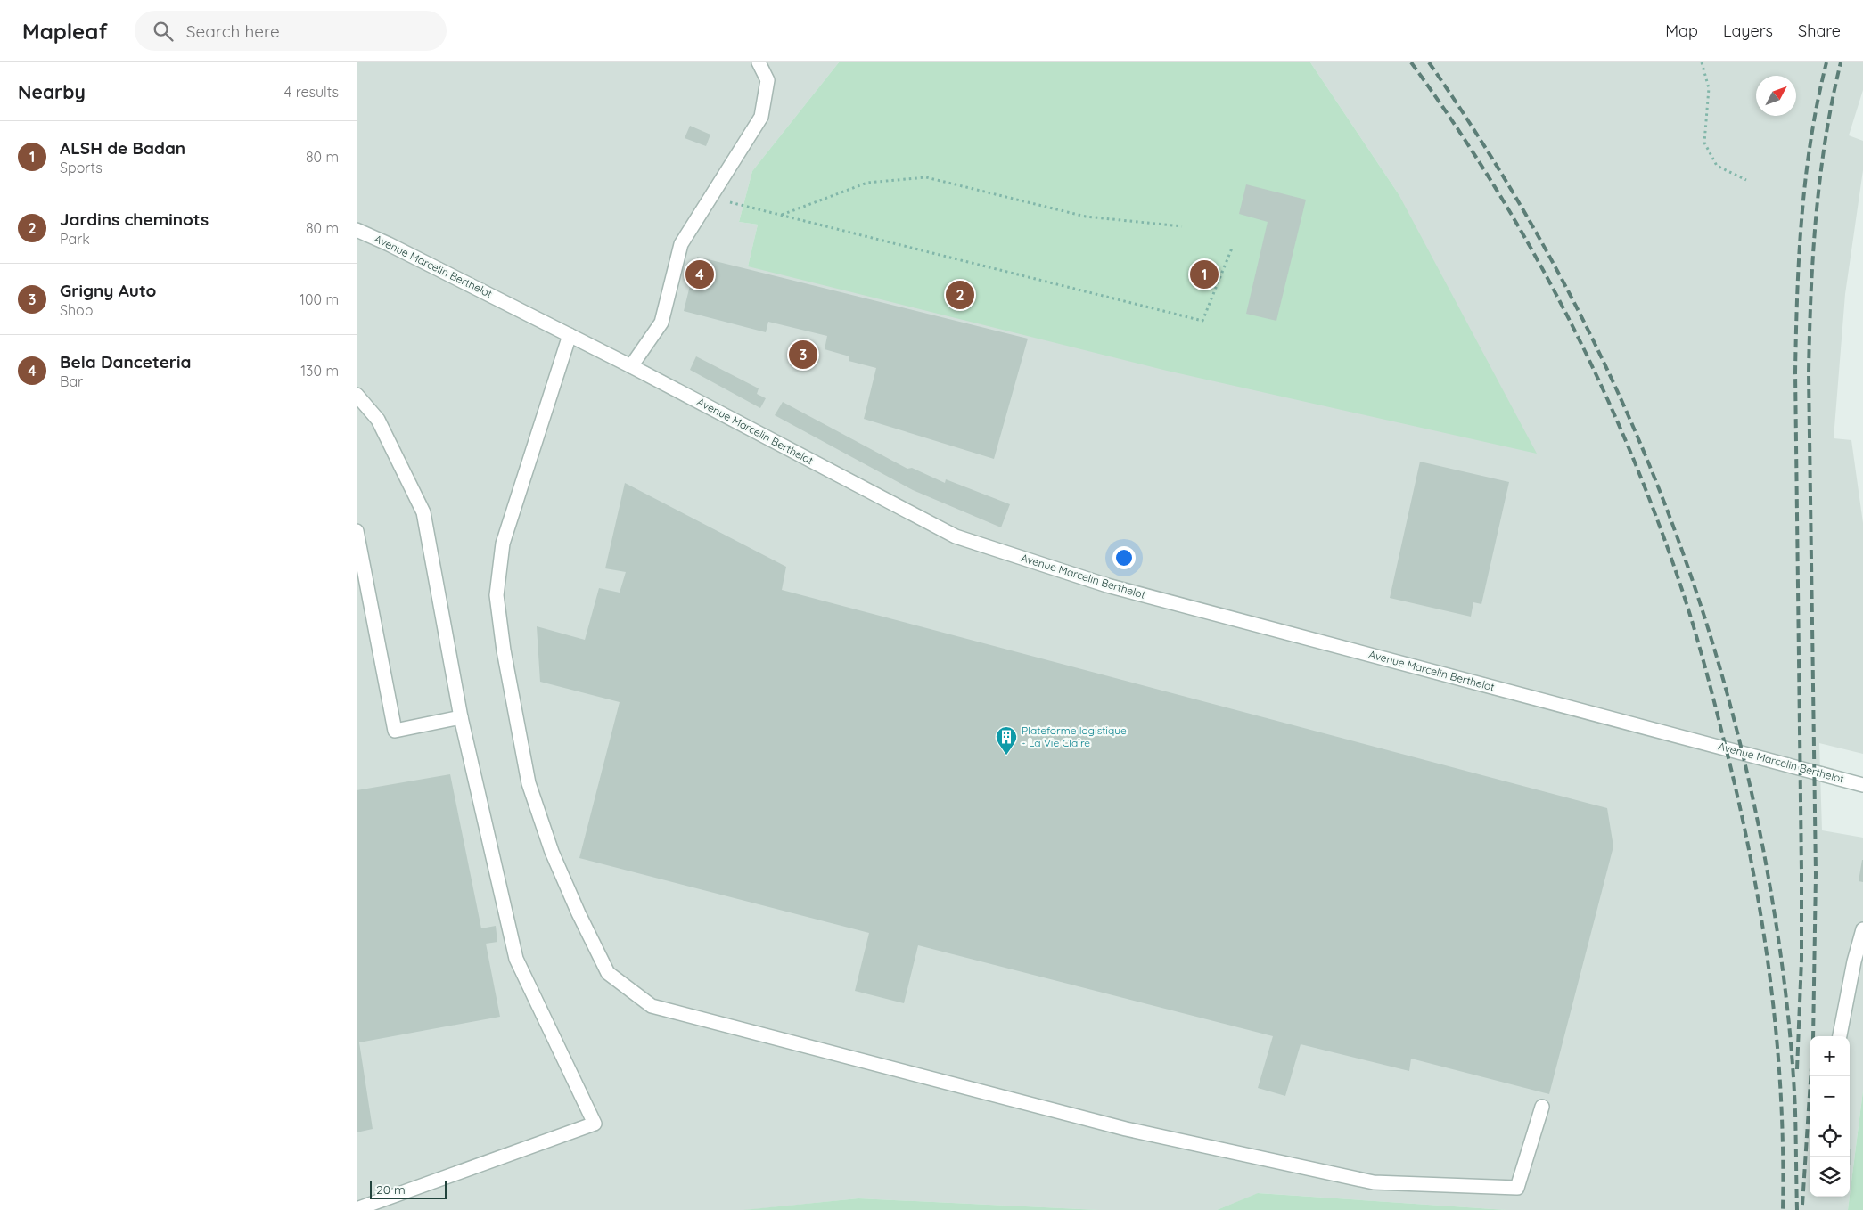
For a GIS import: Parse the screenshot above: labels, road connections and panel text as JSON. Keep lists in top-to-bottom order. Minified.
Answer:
{"streets":{"street":["Avenue Marcelin Berthelot"]},"places":{"building":["Plateforme logistique - La Vie Claire"]},"scale_bar":"20 m","north":"top right","page":{"header":"Mapleaf","search":"Search here","nav":["Map","Layers","Share"],"heading":["Nearby","4 results"],"list":[{"mark":"1","name":"ALSH de Badan","note":"Sports","value":"80 m"},{"mark":"2","name":"Jardins cheminots","note":"Park","value":"80 m"},{"mark":"3","name":"Grigny Auto","note":"Shop","value":"100 m"},{"mark":"4","name":"Bela Danceteria","note":"Bar","value":"130 m"}],"pins":["1","4","2","3"],"map_buttons":["+","−"],"scale":"20 m"}}
